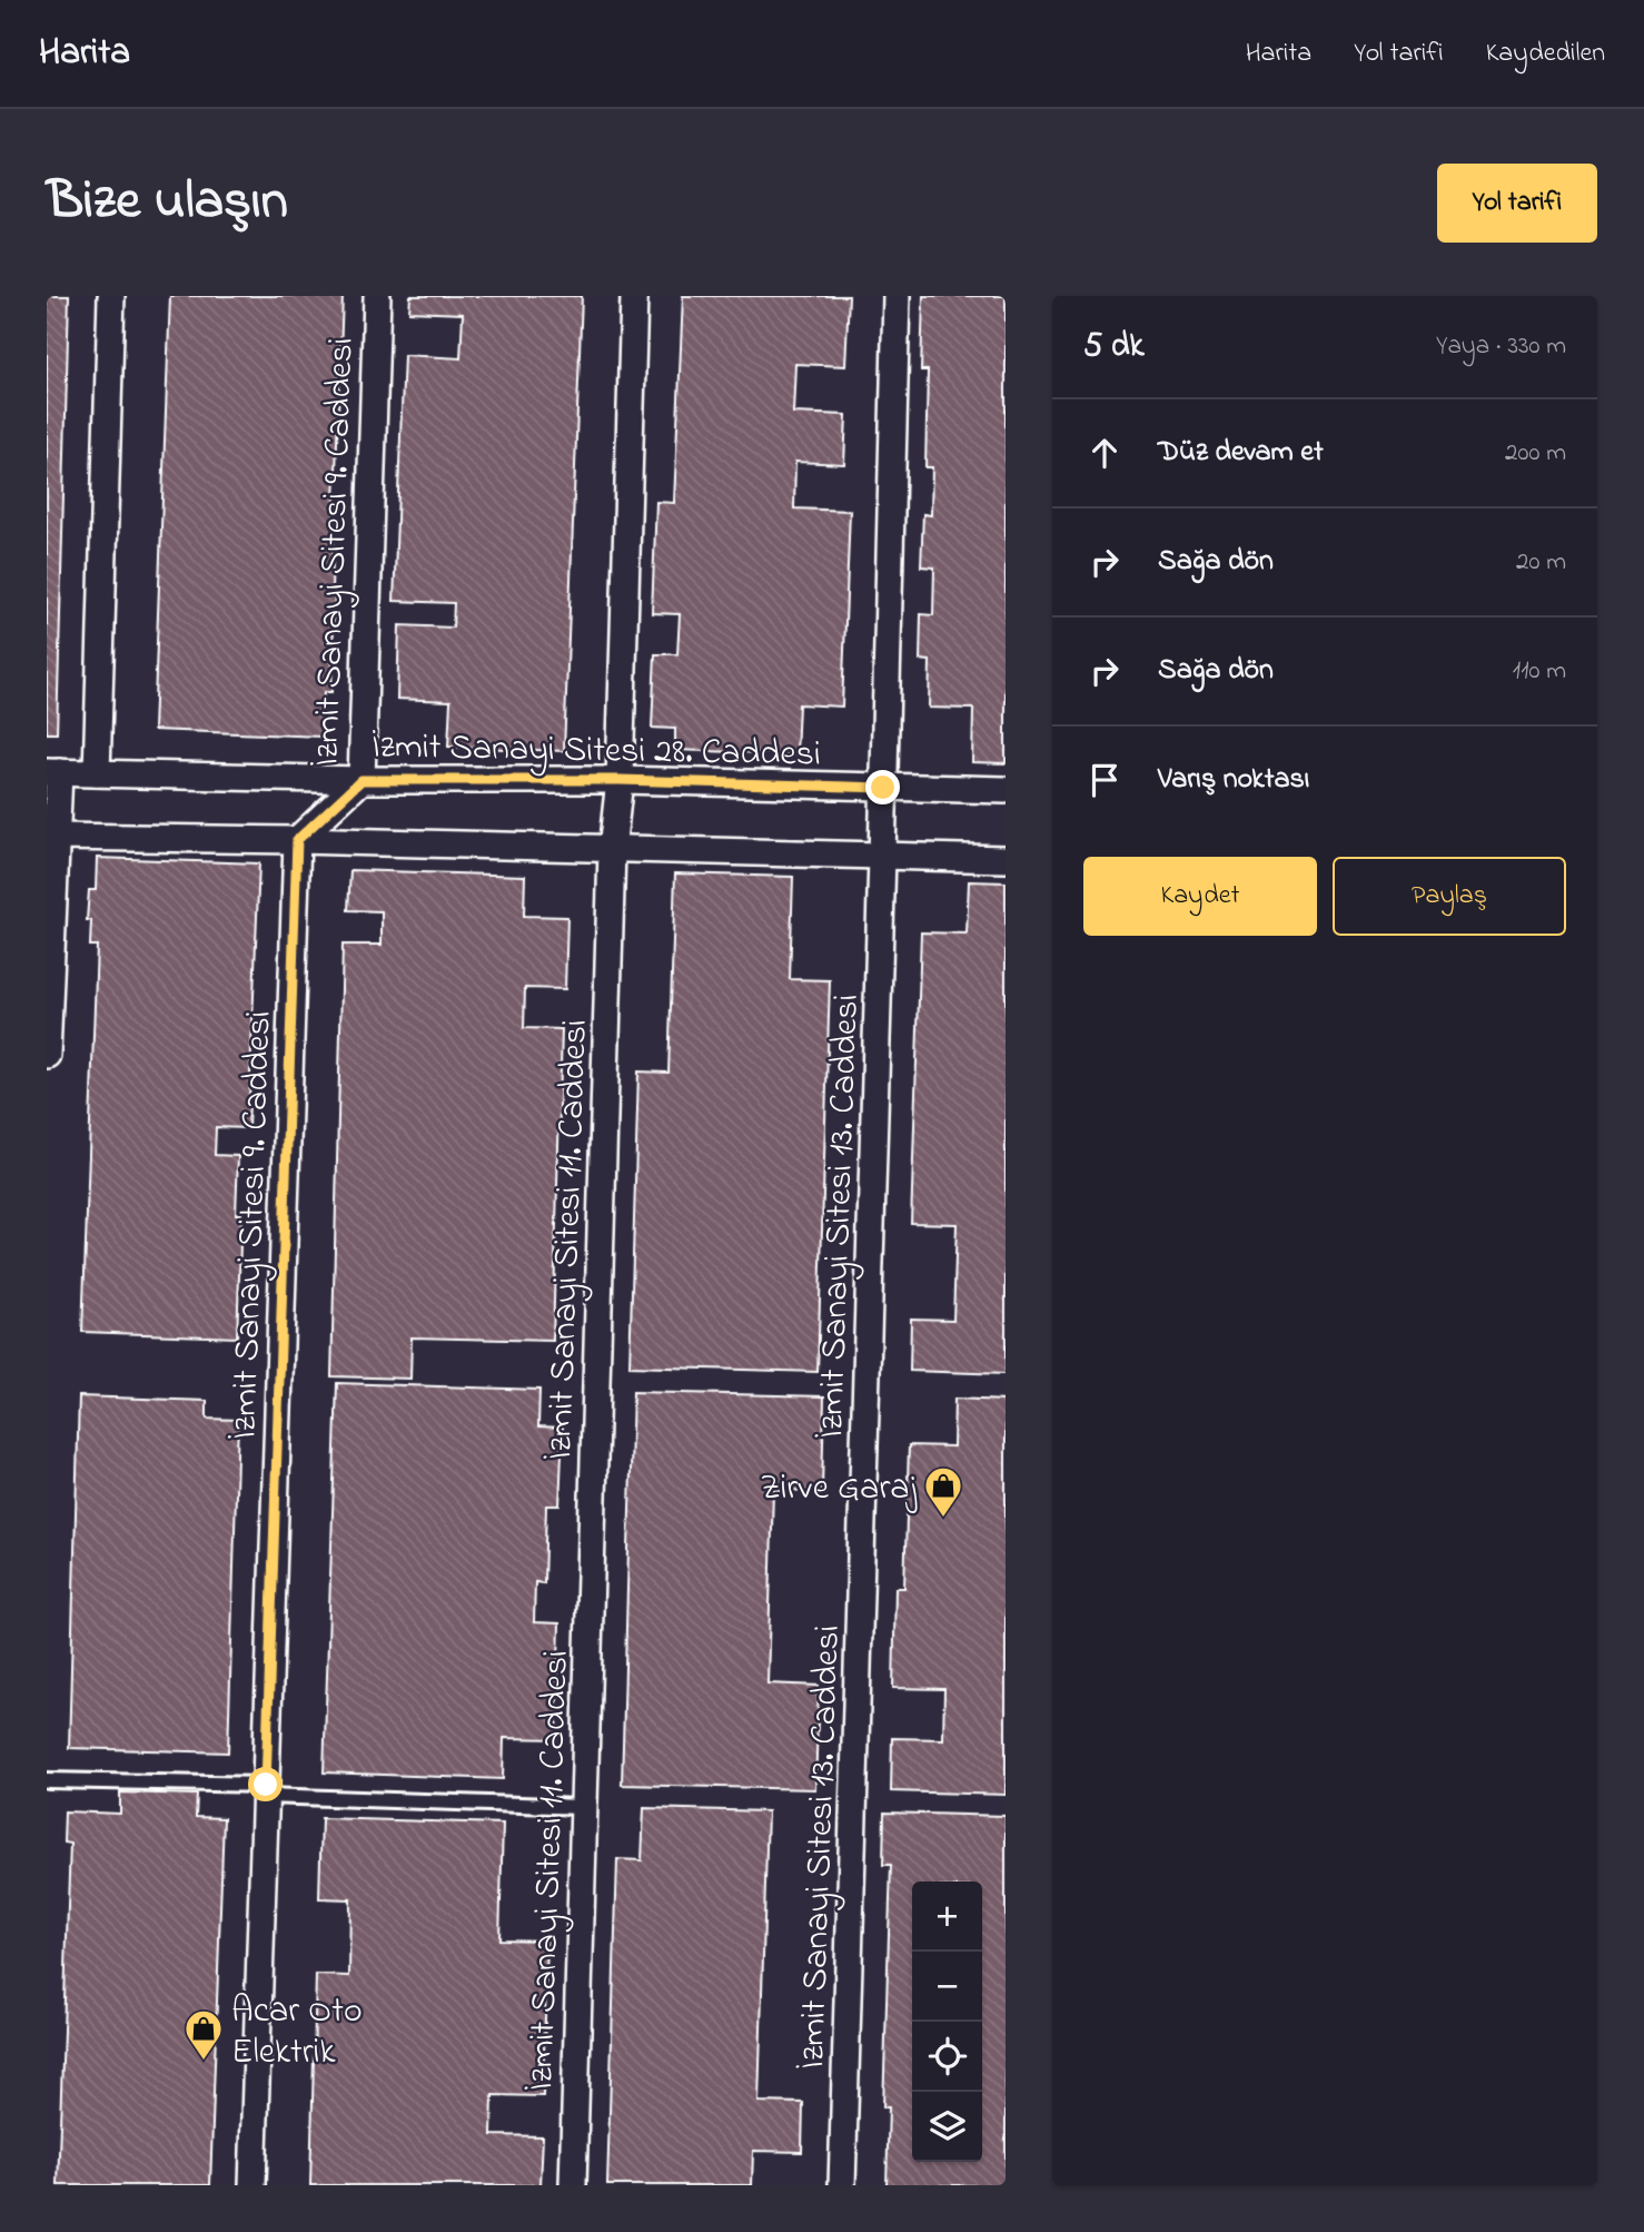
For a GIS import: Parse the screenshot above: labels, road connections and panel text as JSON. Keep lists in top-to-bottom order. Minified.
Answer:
{"streets":{"street":["İzmit Sanayi Sitesi 9. Caddesi","İzmit Sanayi Sitesi 28. Caddesi","İzmit Sanayi Sitesi 13. Caddesi","İzmit Sanayi Sitesi 11. Caddesi"]},"crossings":[["İzmit Sanayi Sitesi 9. Caddesi","İzmit Sanayi Sitesi 28. Caddesi"],["İzmit Sanayi Sitesi 28. Caddesi","İzmit Sanayi Sitesi 13. Caddesi"],["İzmit Sanayi Sitesi 28. Caddesi","İzmit Sanayi Sitesi 11. Caddesi"]],"places":{"shop":["Zirve Garaj","Acar Oto Elektrik"]},"page":{"header":"Harita","nav":["Harita","Yol tarifi","Kaydedilen"],"title":"Bize ulaşın","buttons":["Yol tarifi",["Kaydet","Paylaş"]],"heading":["5 dk","Yaya · 330 m"],"list":[["Düz devam et","200 m"],["Sağa dön","20 m"],["Sağa dön","110 m"],"Varış noktası"],"map_buttons":["+","−"]}}
